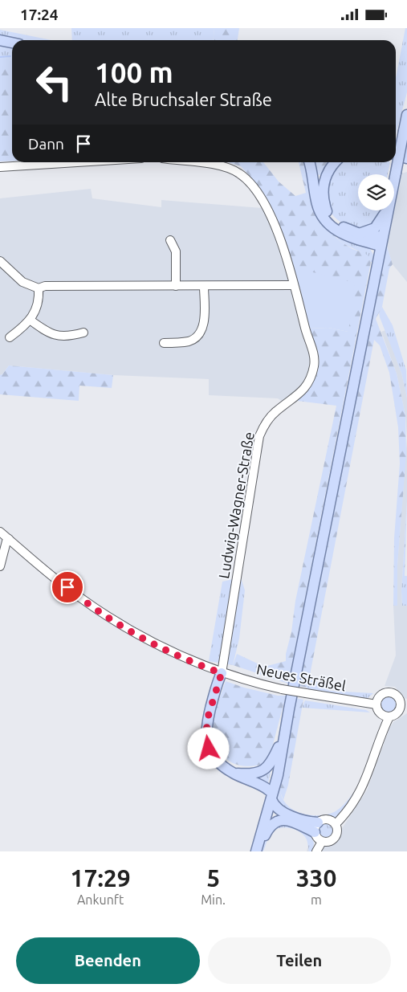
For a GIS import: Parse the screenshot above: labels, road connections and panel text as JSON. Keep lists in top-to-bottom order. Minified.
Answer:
{"streets":{"street":["Ludwig-Wagner-Straße","Neues Sträßel"]},"crossings":[["Ludwig-Wagner-Straße","Neues Sträßel"]],"page":{"status":"17:24","turn":["100 m","Alte Bruchsaler Straße"],"then":"Dann","eta":["17:29","Ankunft","5","Min.","330","m"],"buttons":["Beenden","Teilen"]}}
